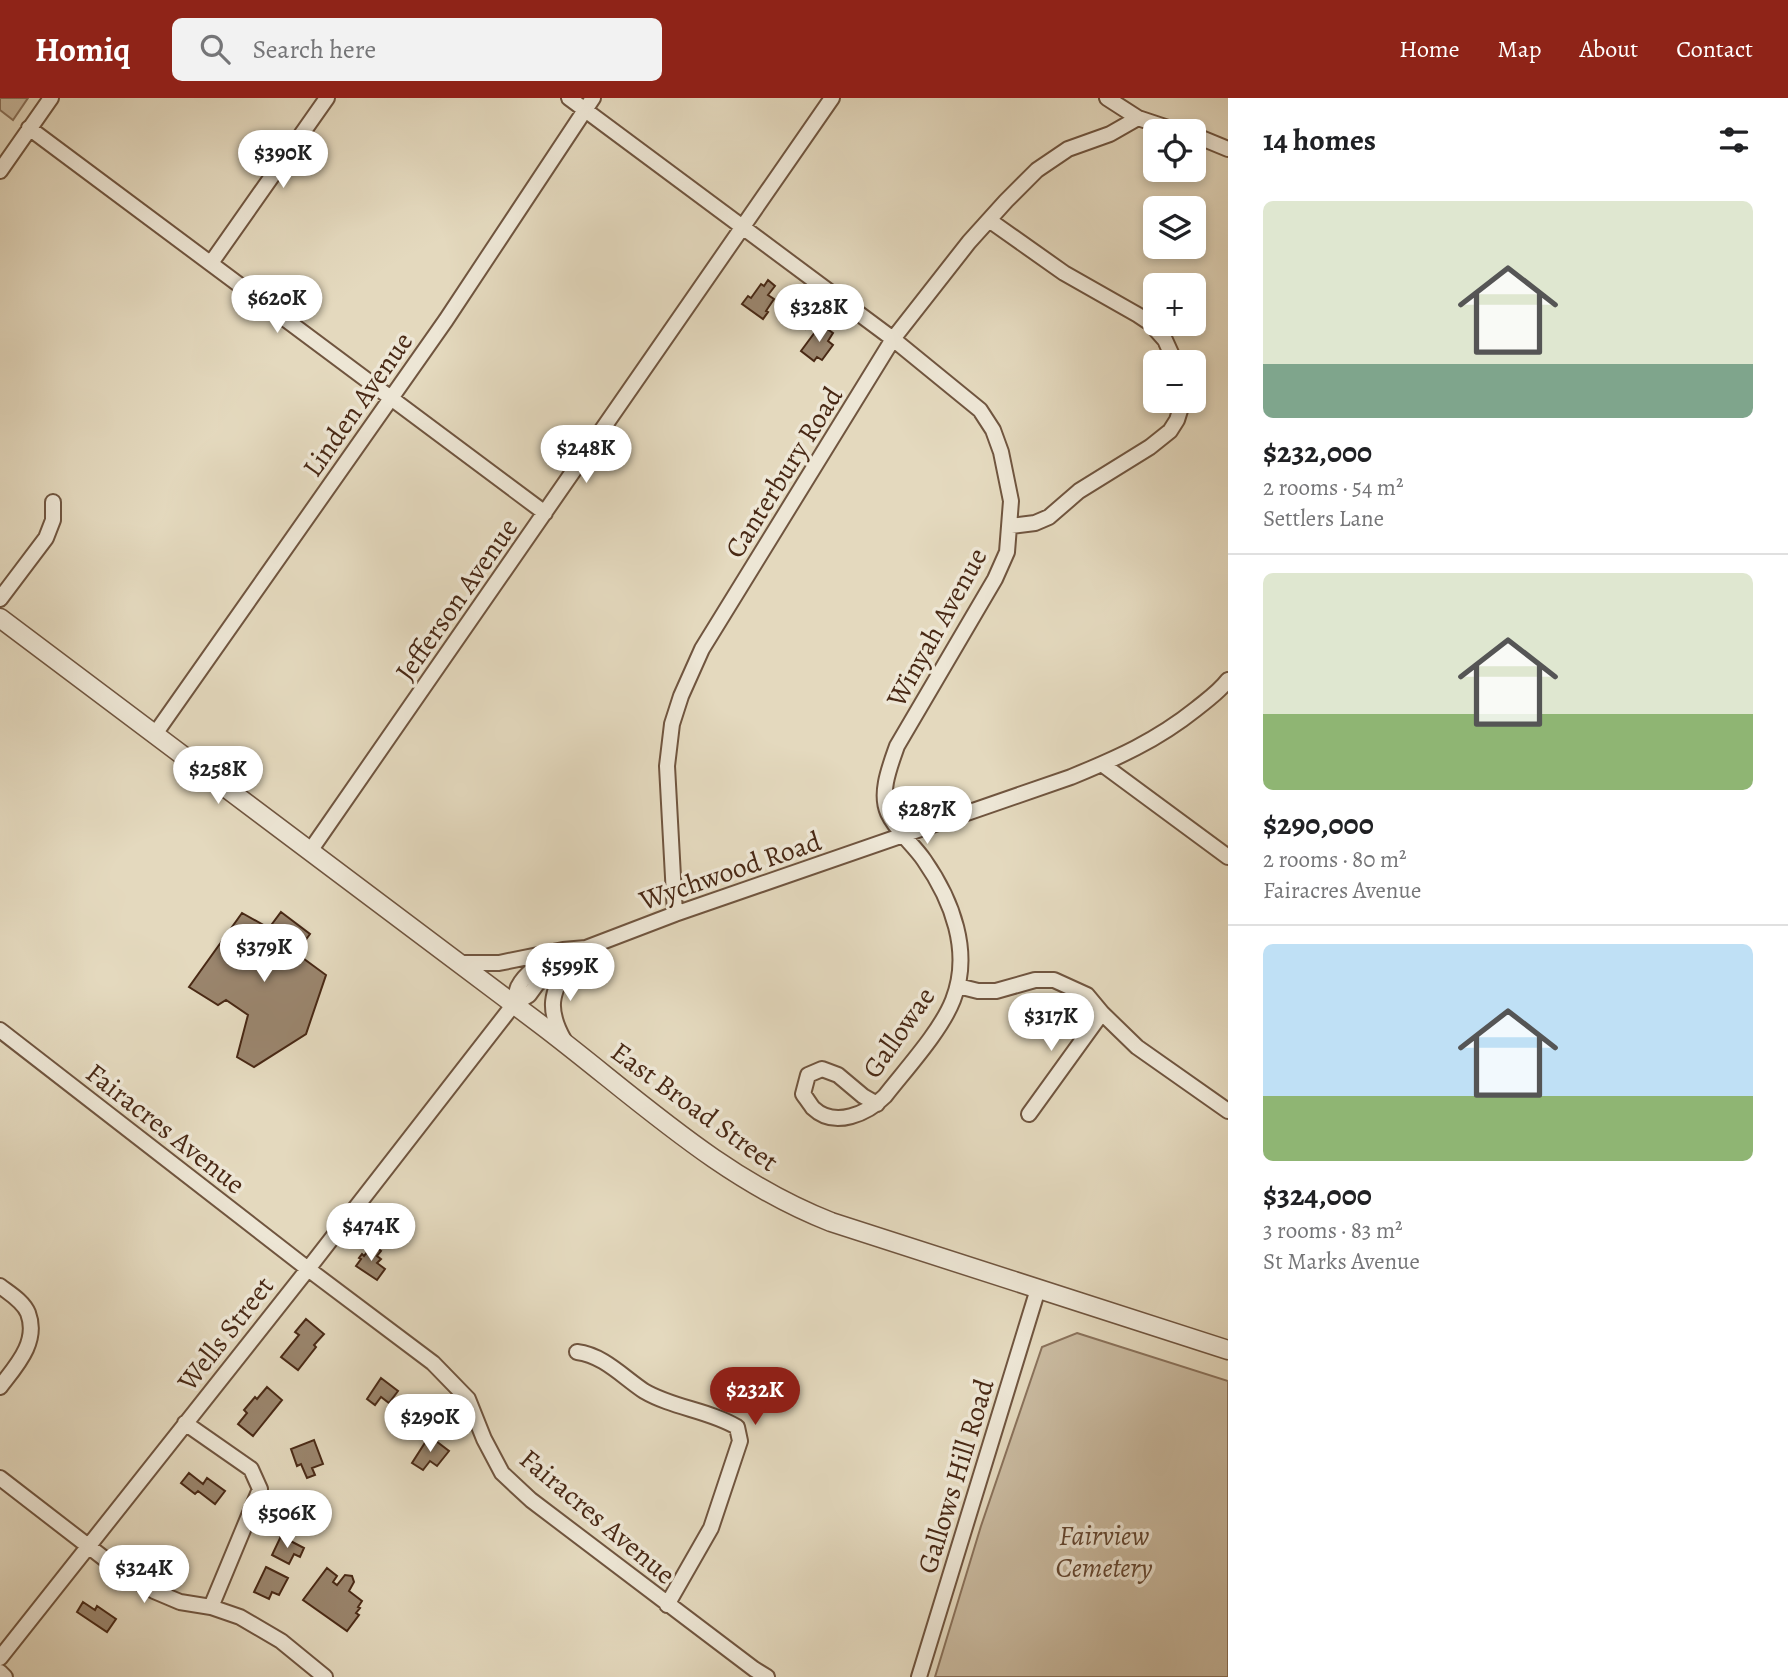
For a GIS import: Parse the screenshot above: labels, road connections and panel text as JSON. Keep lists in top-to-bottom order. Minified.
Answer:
{"streets":{"street":["Linden Avenue","Canterbury Road","Jefferson Avenue","Winyah Avenue","Wychwood Road","Gallowae","East Broad Street","Fairacres Avenue","Wells Street","Gallows Hill Road"]},"crossings":[["Linden Avenue","Winyah Avenue"],["Linden Avenue","East Broad Street"],["Canterbury Road","Winyah Avenue"],["Canterbury Road","Wychwood Road"],["Jefferson Avenue","Winyah Avenue"],["Jefferson Avenue","East Broad Street"],["Winyah Avenue","Wychwood Road"],["Winyah Avenue","Gallowae"],["Wychwood Road","Gallowae"],["Wychwood Road","East Broad Street"],["Wychwood Road","Wells Street"],["East Broad Street","Wells Street"],["East Broad Street","Gallows Hill Road"],["Fairacres Avenue","Wells Street"]],"parks":["Fairview Cemetery"],"page":{"header":"Homiq","search":"Search here","nav":["Home","Map","About","Contact"],"heading":"14 homes","map_buttons":["+","−"],"price":["$390K","$620K","$328K","$248K","$258K","$287K","$379K","$599K","$317K","$474K","$232K","$290K","$506K","$324K"],"list":[{"name":"$232,000","note":"2 rooms · 54 m² · Settlers Lane"},{"name":"$290,000","note":"2 rooms · 80 m² · Fairacres Avenue"},{"name":"$324,000","note":"3 rooms · 83 m² · St Marks Avenue"}]}}
